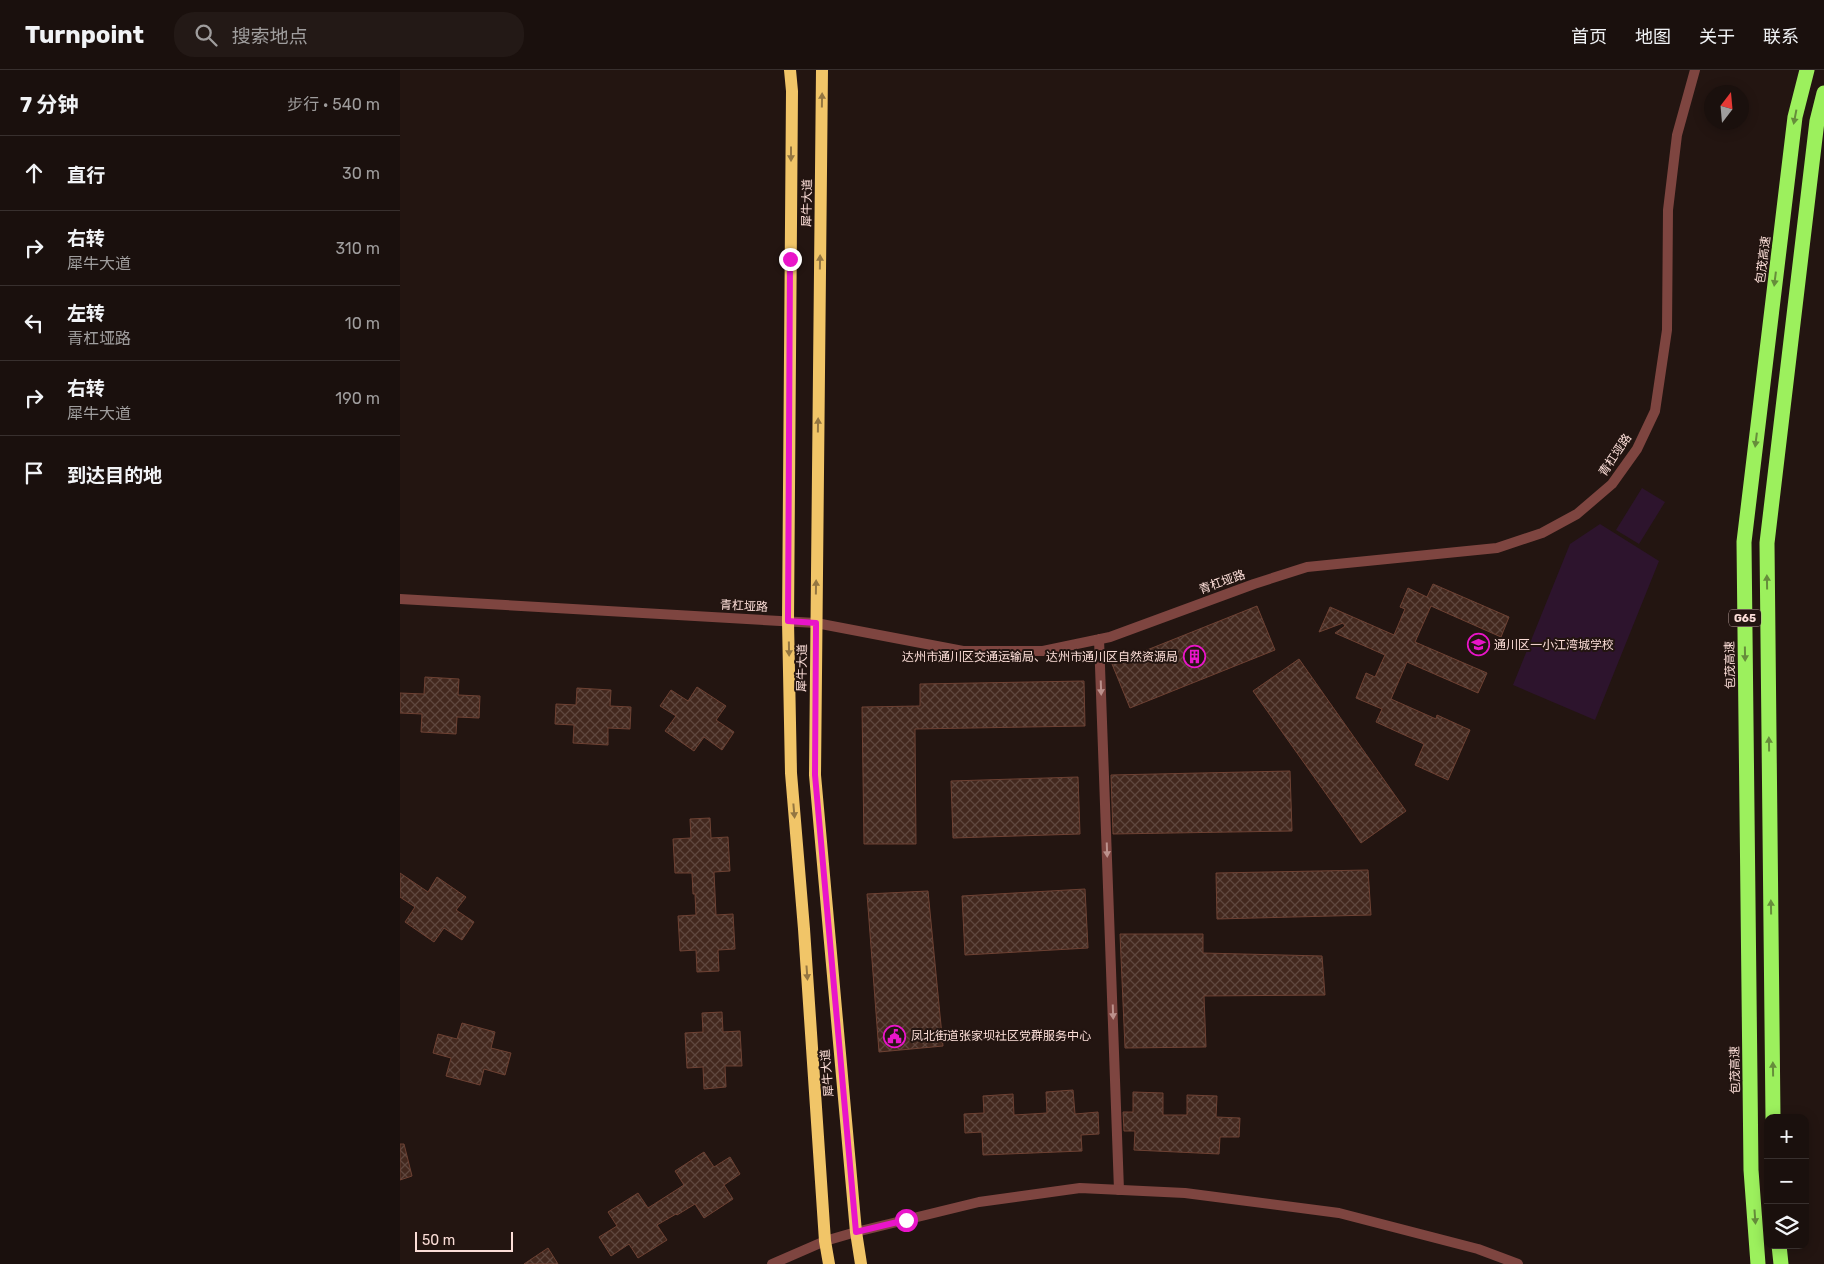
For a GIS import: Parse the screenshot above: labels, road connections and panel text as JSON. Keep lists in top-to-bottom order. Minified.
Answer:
{"streets":{"highway":["包茂高速","G65"],"main road":["犀牛大道"],"street":["青杠垭路"]},"crossings":[["犀牛大道","青杠垭路"]],"places":{"school or university":["通川区一小江湾城学校"],"building":["达州市通川区交通运输局、达州市通川区自然资源局"],"public building":["凤北街道张家坝社区党群服务中心"]},"scale_bar":"50 m","north":"top","page":{"header":"Turnpoint","search":"搜索地点","nav":["首页","地图","关于","联系"],"heading":["7 分钟","步行 · 540 m"],"list":[["直行","30 m"],["右转","犀牛大道","310 m"],["左转","青杠垭路","10 m"],["右转","犀牛大道","190 m"],"到达目的地"],"map_buttons":["+","−"],"scale":"50 m"}}
